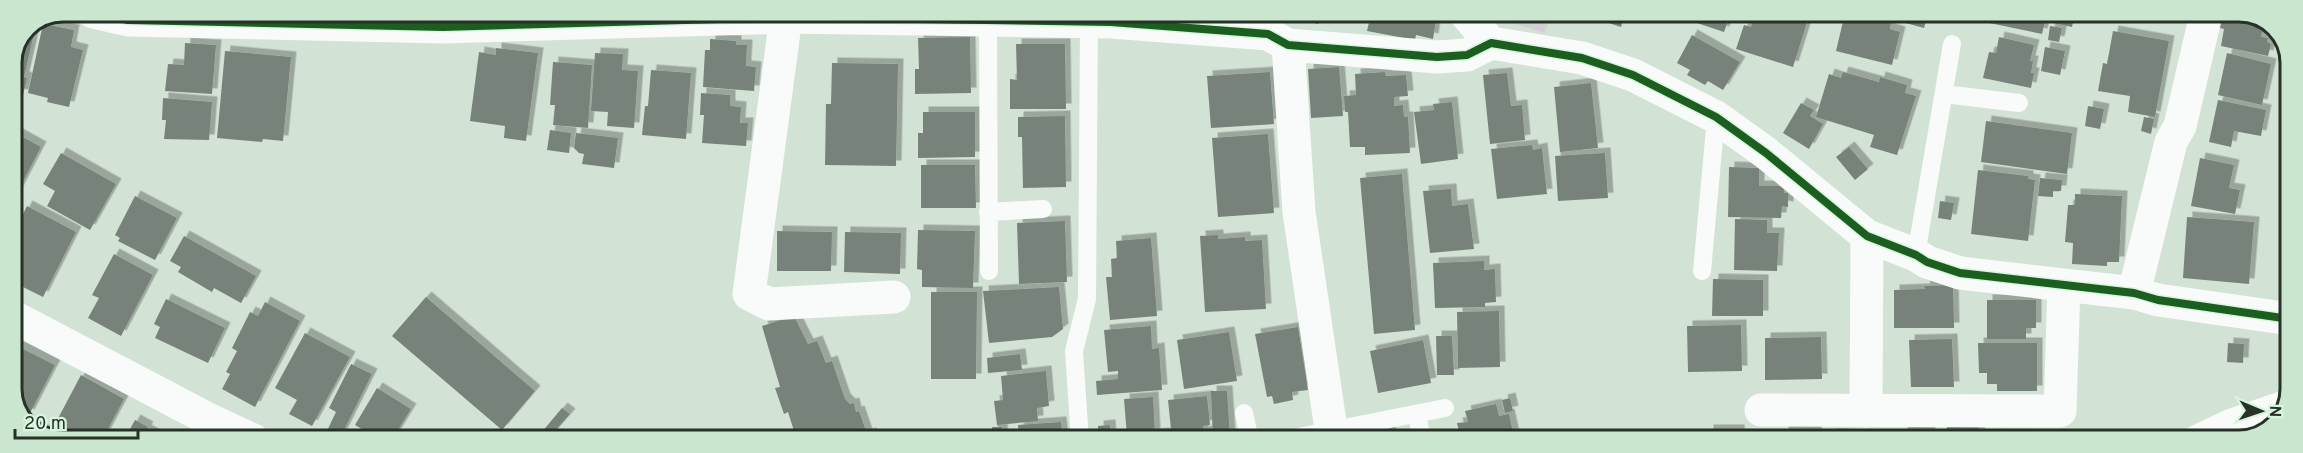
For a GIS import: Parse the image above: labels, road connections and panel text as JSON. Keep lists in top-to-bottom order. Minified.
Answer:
{"scale_bar":"20 m","north":"right"}
